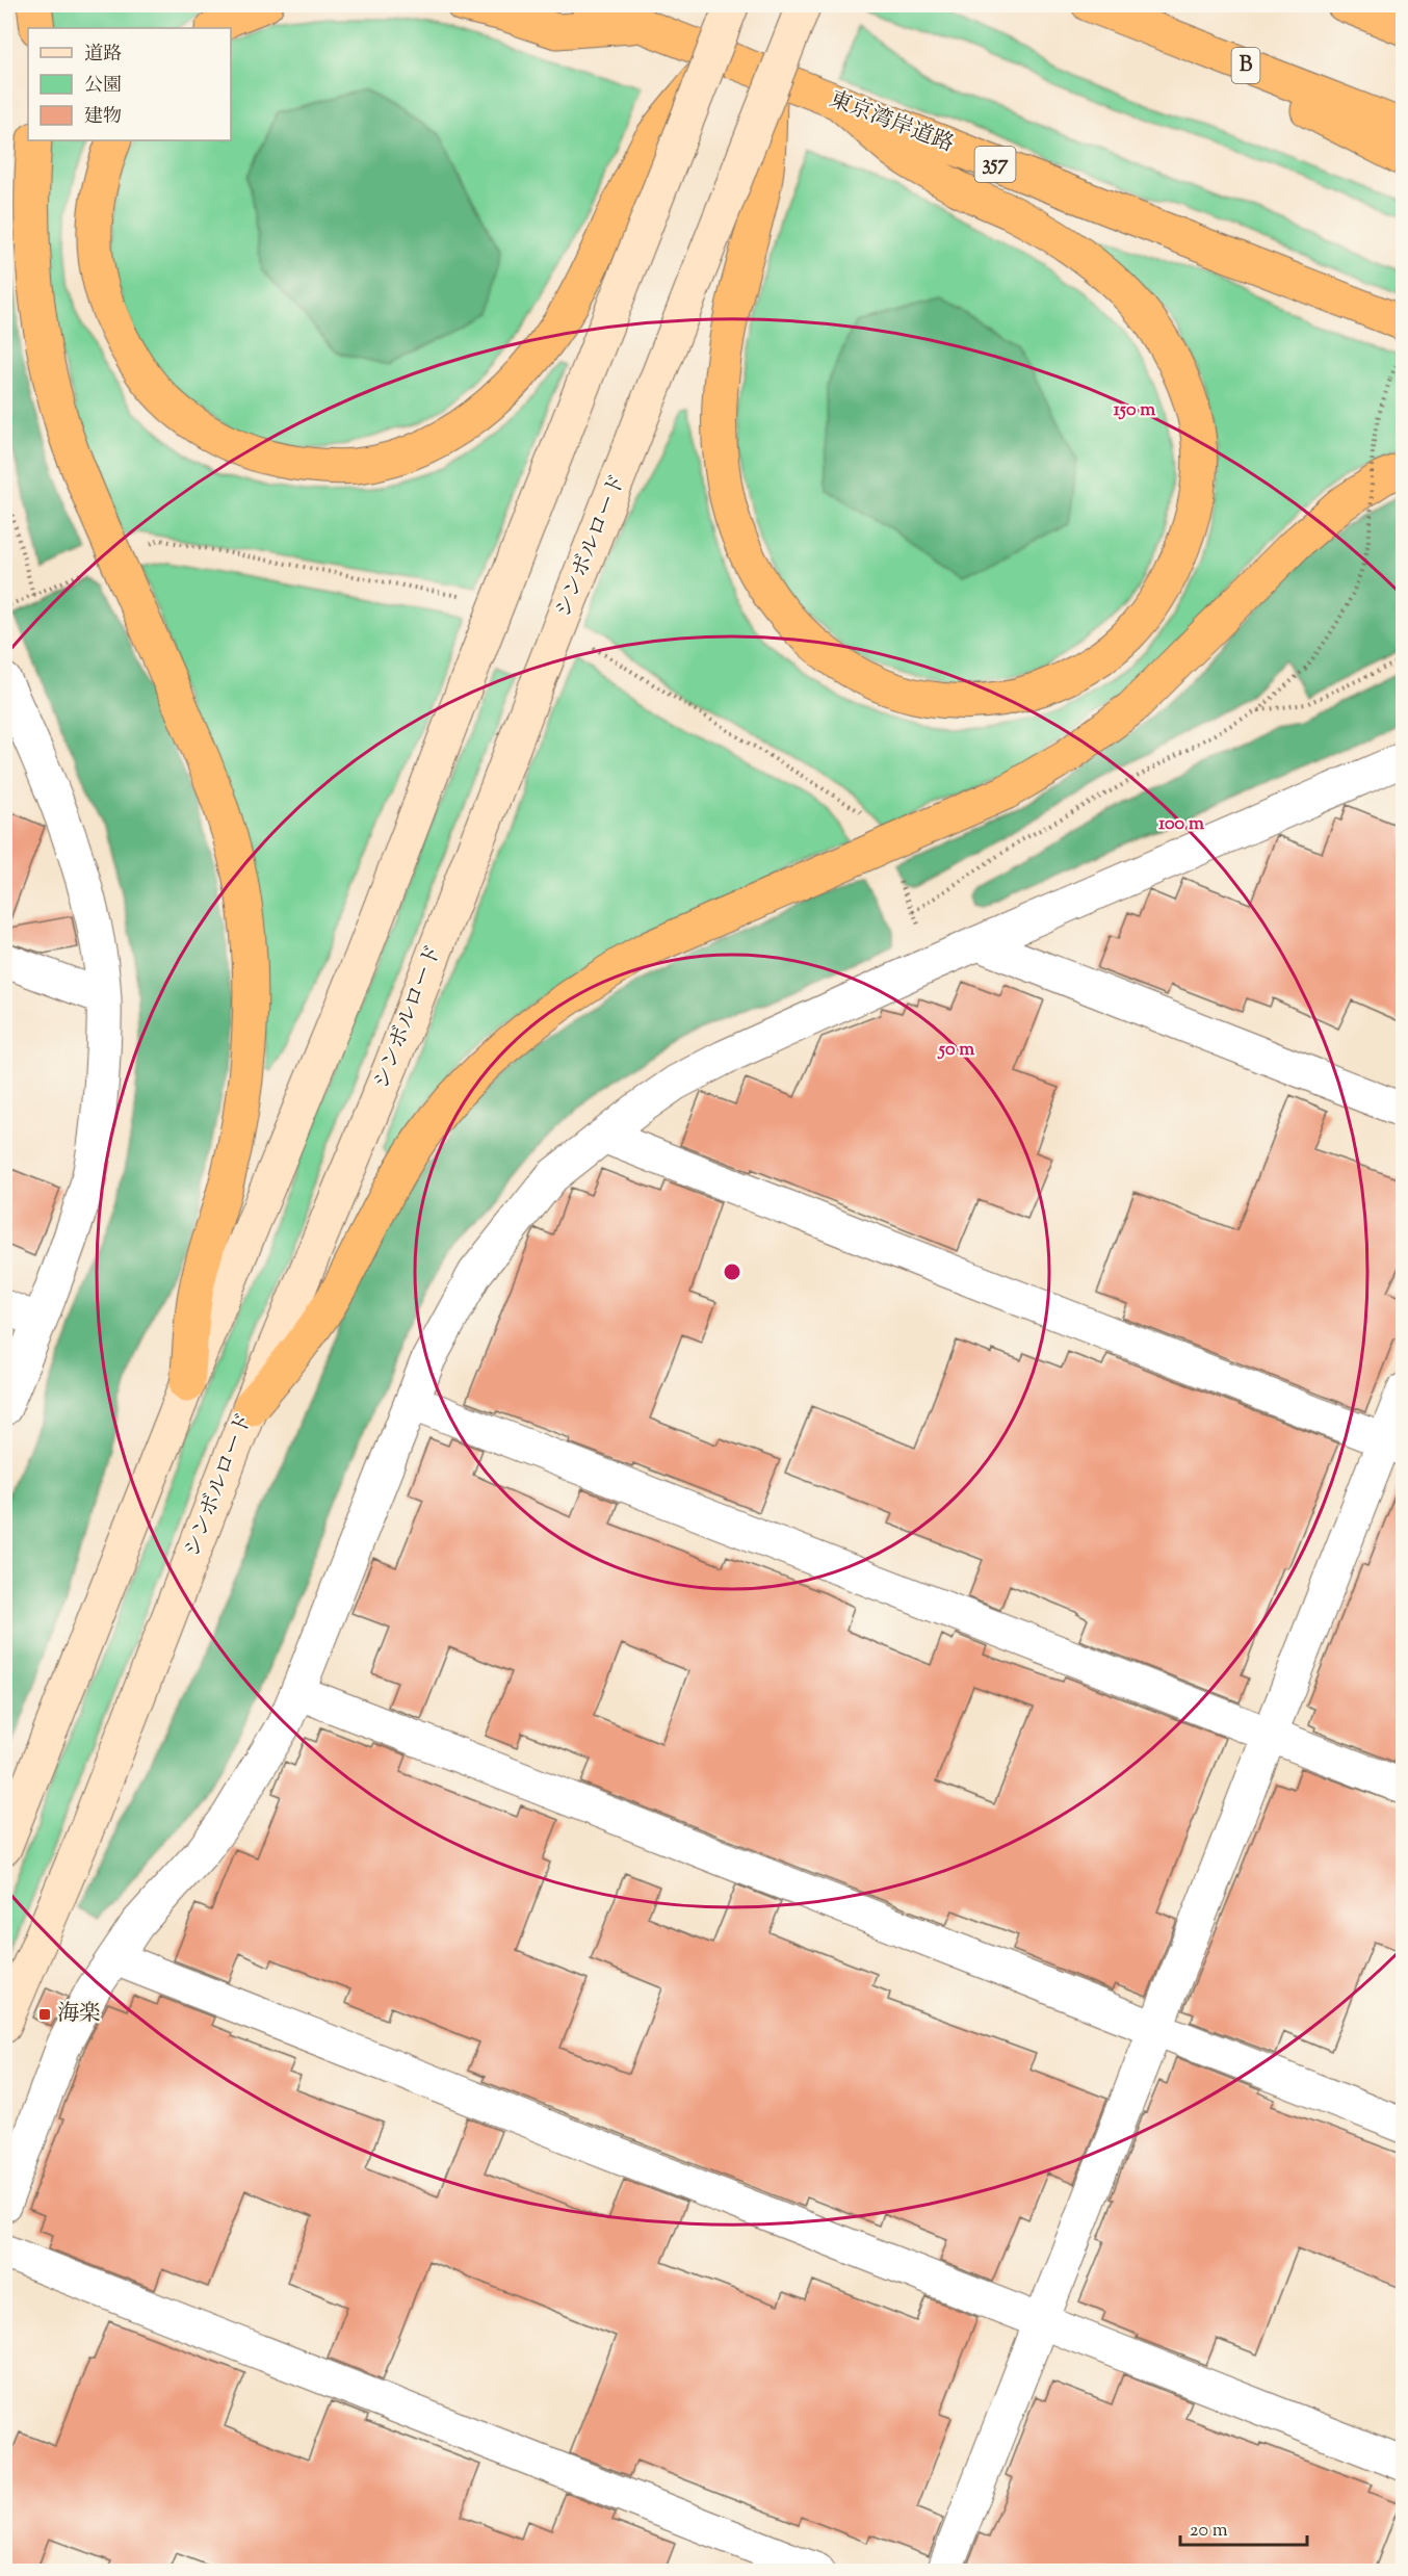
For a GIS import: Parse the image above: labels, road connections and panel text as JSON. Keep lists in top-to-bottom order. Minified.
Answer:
{"streets":{"highway":["B","東京湾岸道路","357"],"main road":["シンボルロード"]},"places":{"transit":["海楽"]},"legend":["道路","公園","建物"],"scale_bar":"20 m","rings":["150 m","100 m","50 m"]}
